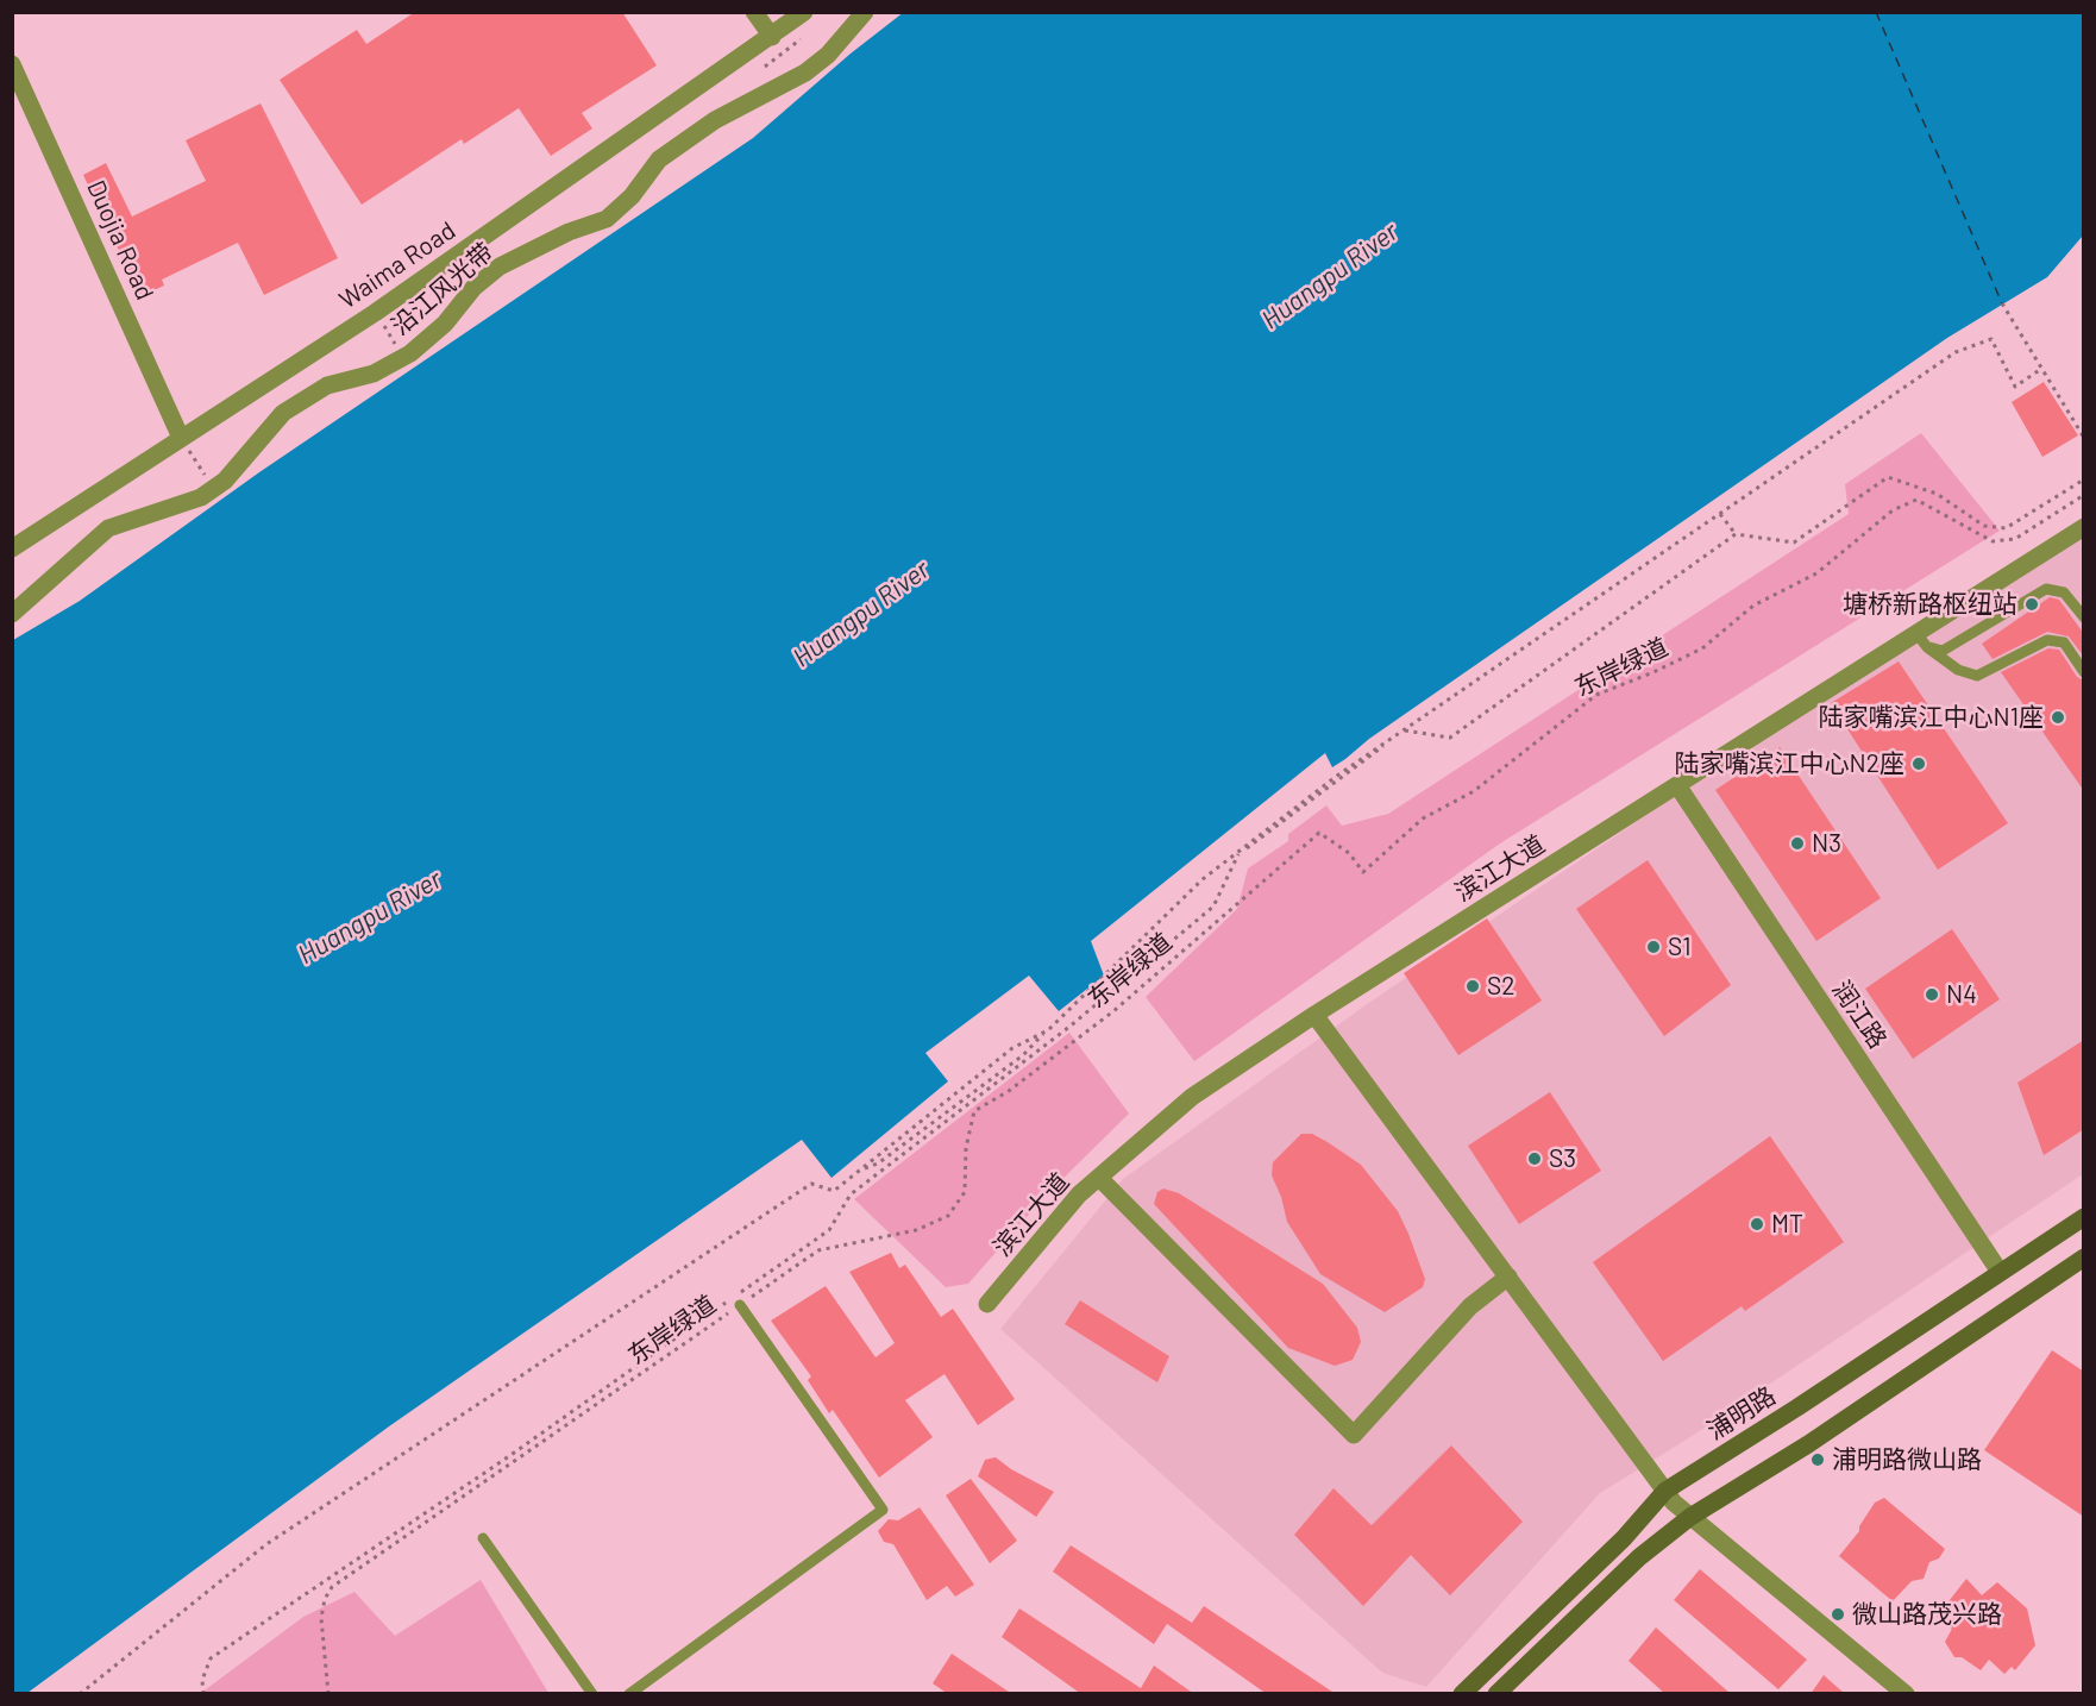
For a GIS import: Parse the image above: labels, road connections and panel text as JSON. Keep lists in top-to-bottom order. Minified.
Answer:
{"streets":{"main road":["浦明路"],"street":["Duojia Road","Waima Road","沿江风光带","滨江大道","润江路"],"path":["东岸绿道"]},"crossings":[["Duojia Road","Waima Road"],["滨江大道","润江路"],["润江路","浦明路"]],"water":["Huangpu River"],"places":["塘桥新路枢纽站","陆家嘴滨江中心N1座","陆家嘴滨江中心N2座","N3","S1","S2","N4","S3","MT","浦明路微山路","微山路茂兴路"]}
